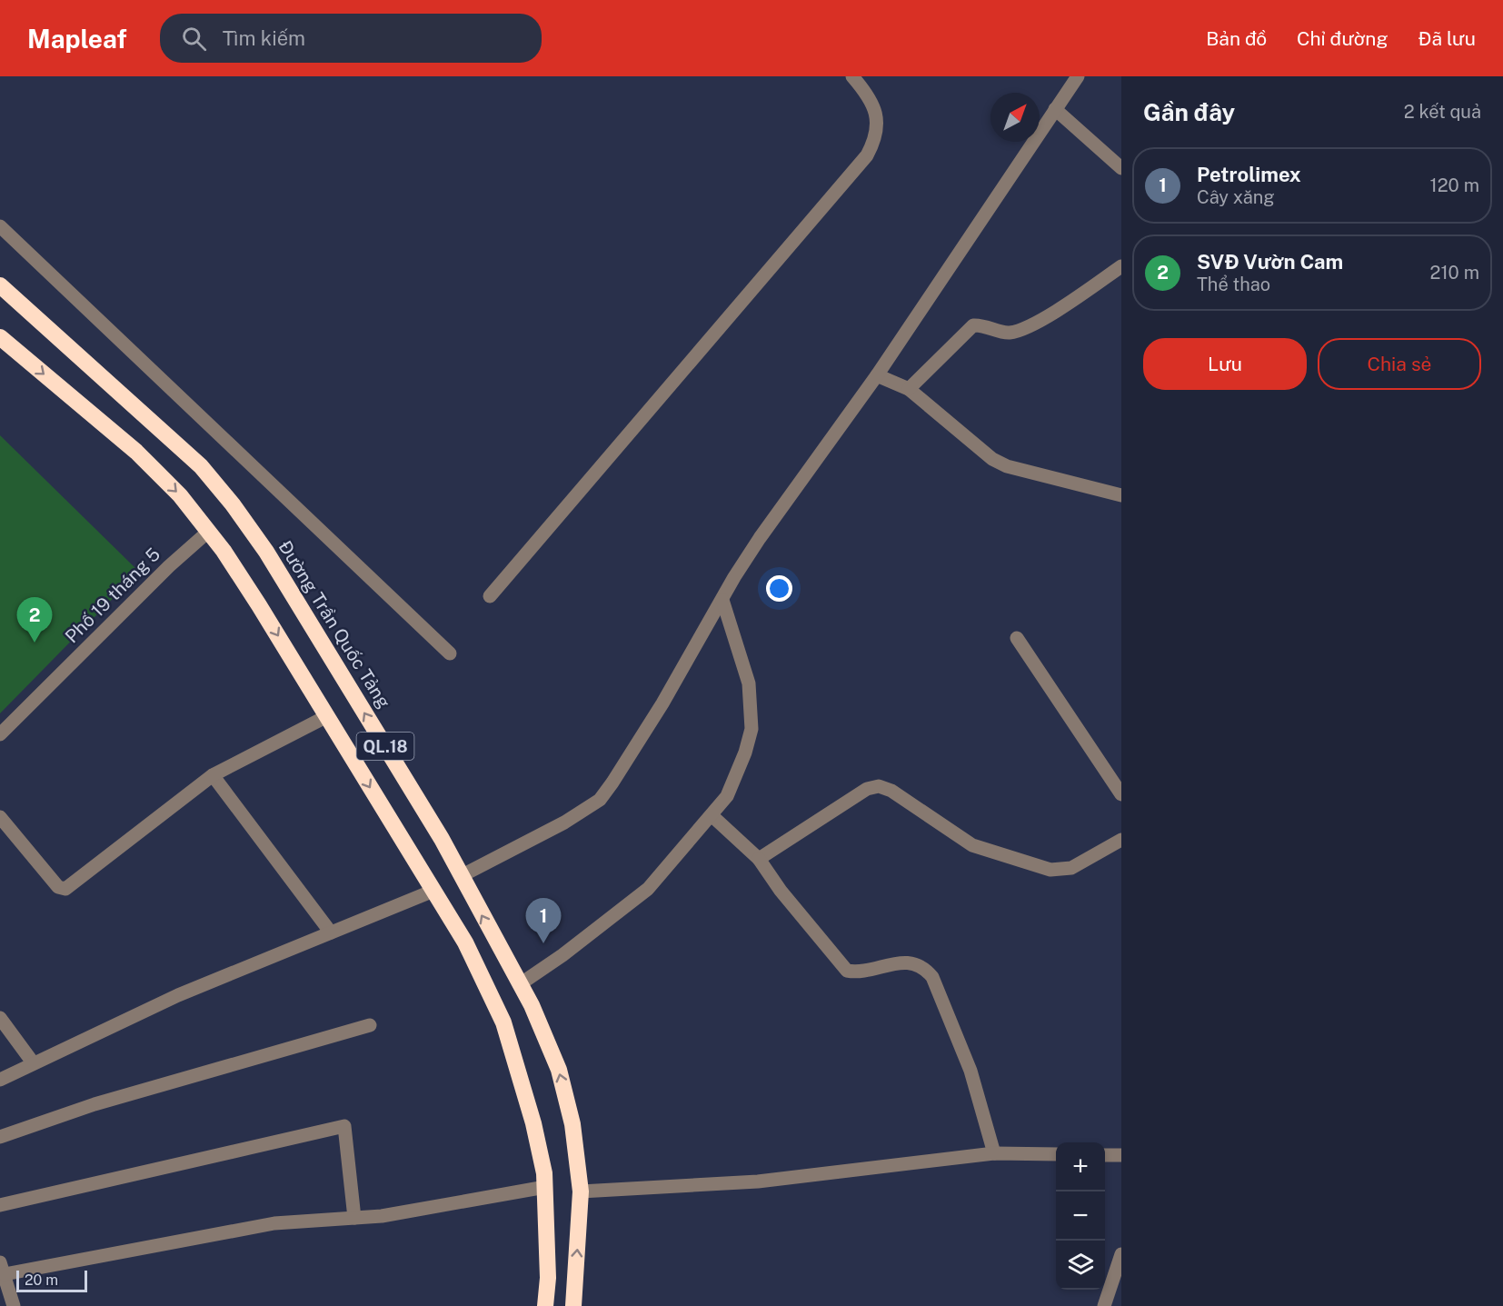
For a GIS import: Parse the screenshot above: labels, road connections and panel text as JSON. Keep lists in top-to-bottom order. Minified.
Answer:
{"streets":{"highway":["Đường Trần Quốc Tảng","QL.18"],"street":["Phố 19 tháng 5"]},"crossings":[["Phố 19 tháng 5","QL.18"]],"scale_bar":"20 m","north":"top right","page":{"header":"Mapleaf","search":"Tìm kiếm","nav":["Bản đồ","Chỉ đường","Đã lưu"],"heading":["Gần đây","2 kết quả"],"list":[{"mark":"1","name":"Petrolimex","note":"Cây xăng","value":"120 m"},{"mark":"2","name":"SVĐ Vườn Cam","note":"Thể thao","value":"210 m"}],"buttons":["Lưu","Chia sẻ"],"pins":["2","1"],"map_buttons":["+","−"],"scale":"20 m"}}
